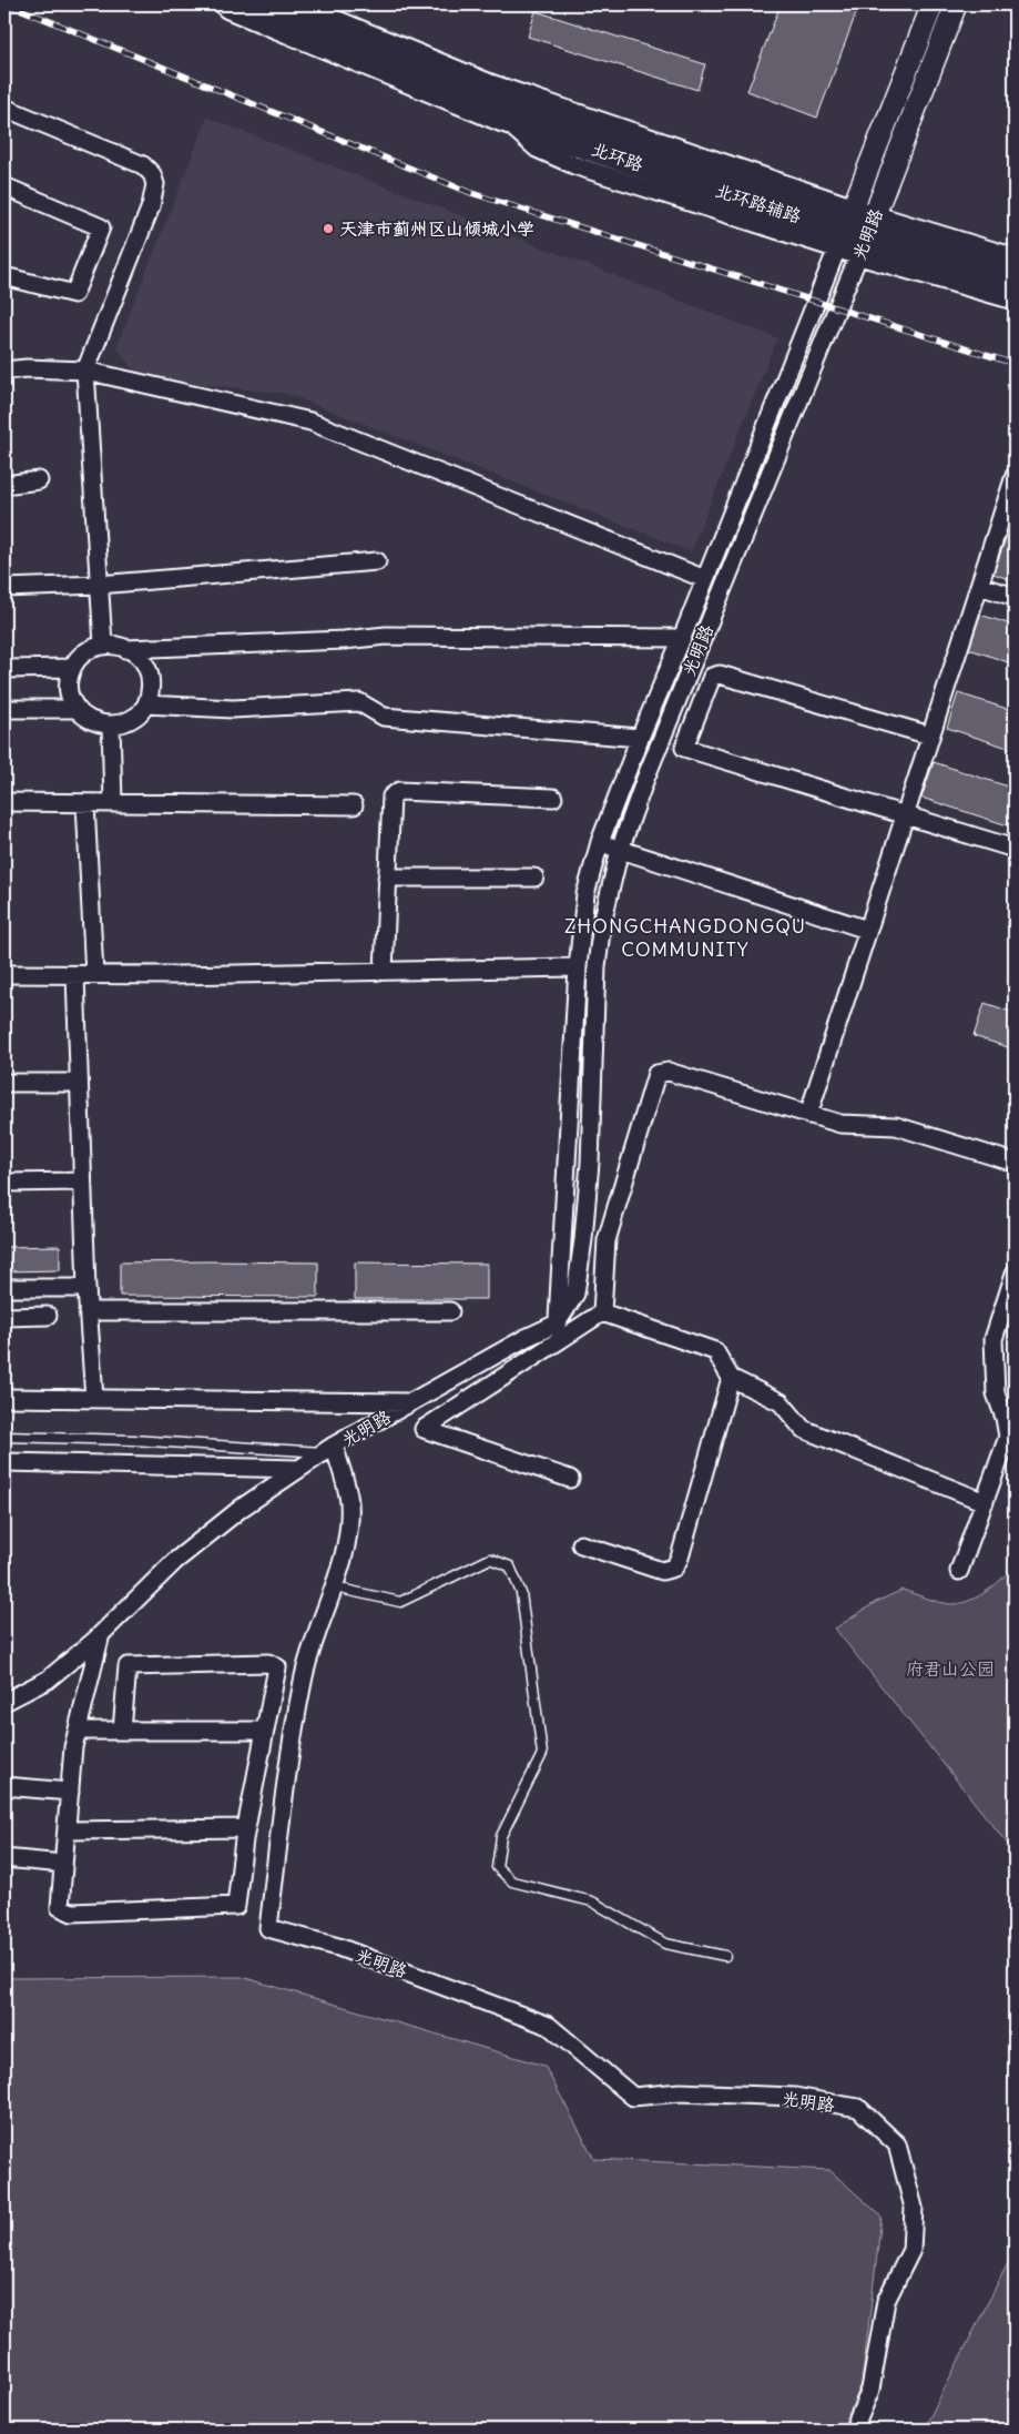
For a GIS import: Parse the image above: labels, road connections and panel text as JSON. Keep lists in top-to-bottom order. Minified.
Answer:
{"streets":{"highway":["北环路"],"street":["光明路"]},"crossings":[["北环路","光明路"]],"districts":["ZHONGCHANGDONGQU COMMUNITY"],"parks":["府君山公园"],"places":["天津市蓟州区山倾城小学"]}
